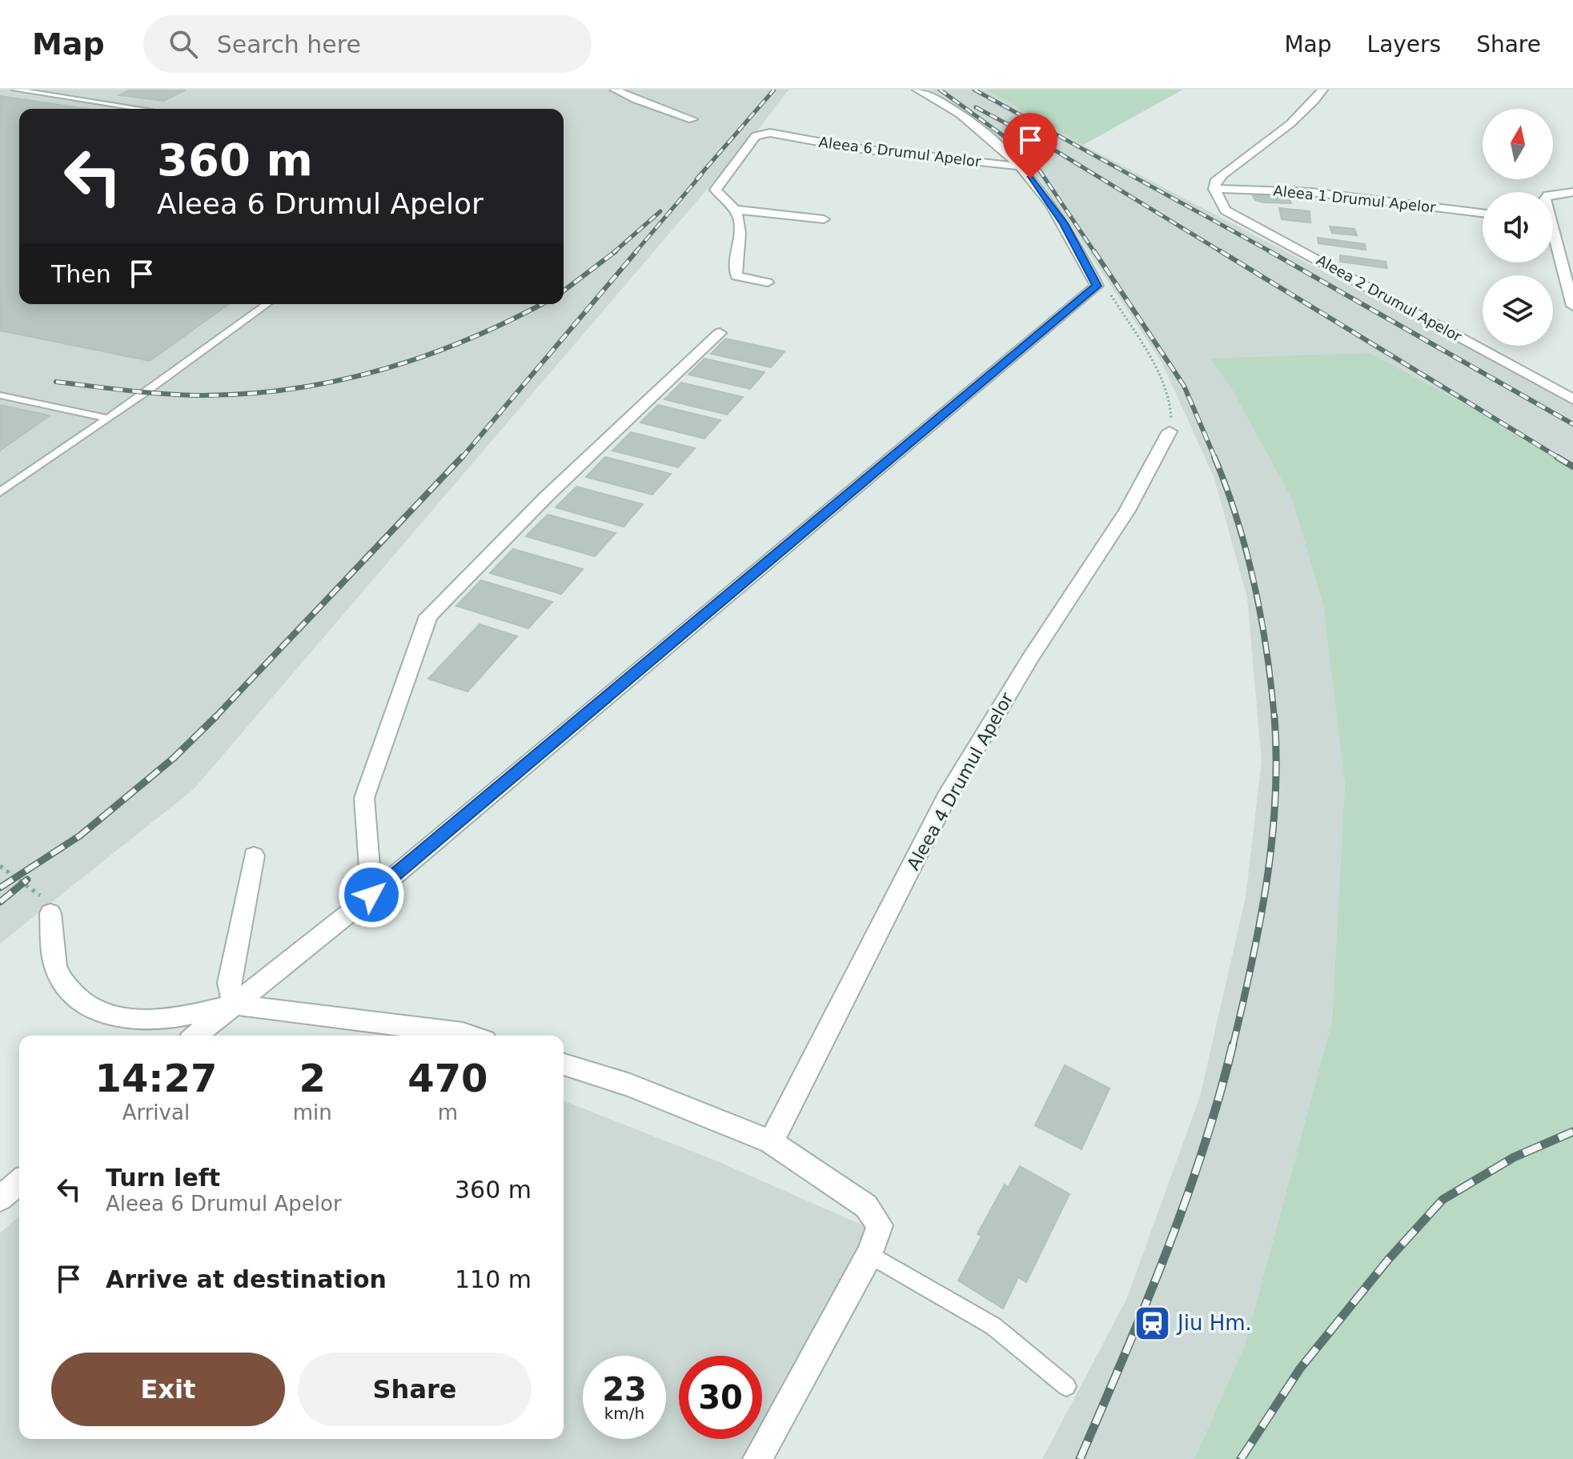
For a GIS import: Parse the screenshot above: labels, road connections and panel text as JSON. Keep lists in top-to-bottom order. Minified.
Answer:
{"streets":{"street":["Aleea 6 Drumul Apelor","Aleea 1 Drumul Apelor","Aleea 2 Drumul Apelor","Aleea 4 Drumul Apelor"]},"crossings":[["Aleea 1 Drumul Apelor","Aleea 2 Drumul Apelor"]],"places":{"station":["Jiu Hm."]},"north":"top","page":{"header":"Map","search":"Search here","nav":["Map","Layers","Share"],"turn":["360 m","Aleea 6 Drumul Apelor"],"then":"Then","eta":["14:27","Arrival","2","min","470","m"],"list":[{"name":"Turn left","note":"Aleea 6 Drumul Apelor","value":"360 m"},{"name":"Arrive at destination","value":"110 m"}],"buttons":["Exit","Share"],"speed":"23 km/h","limit":"30"}}
